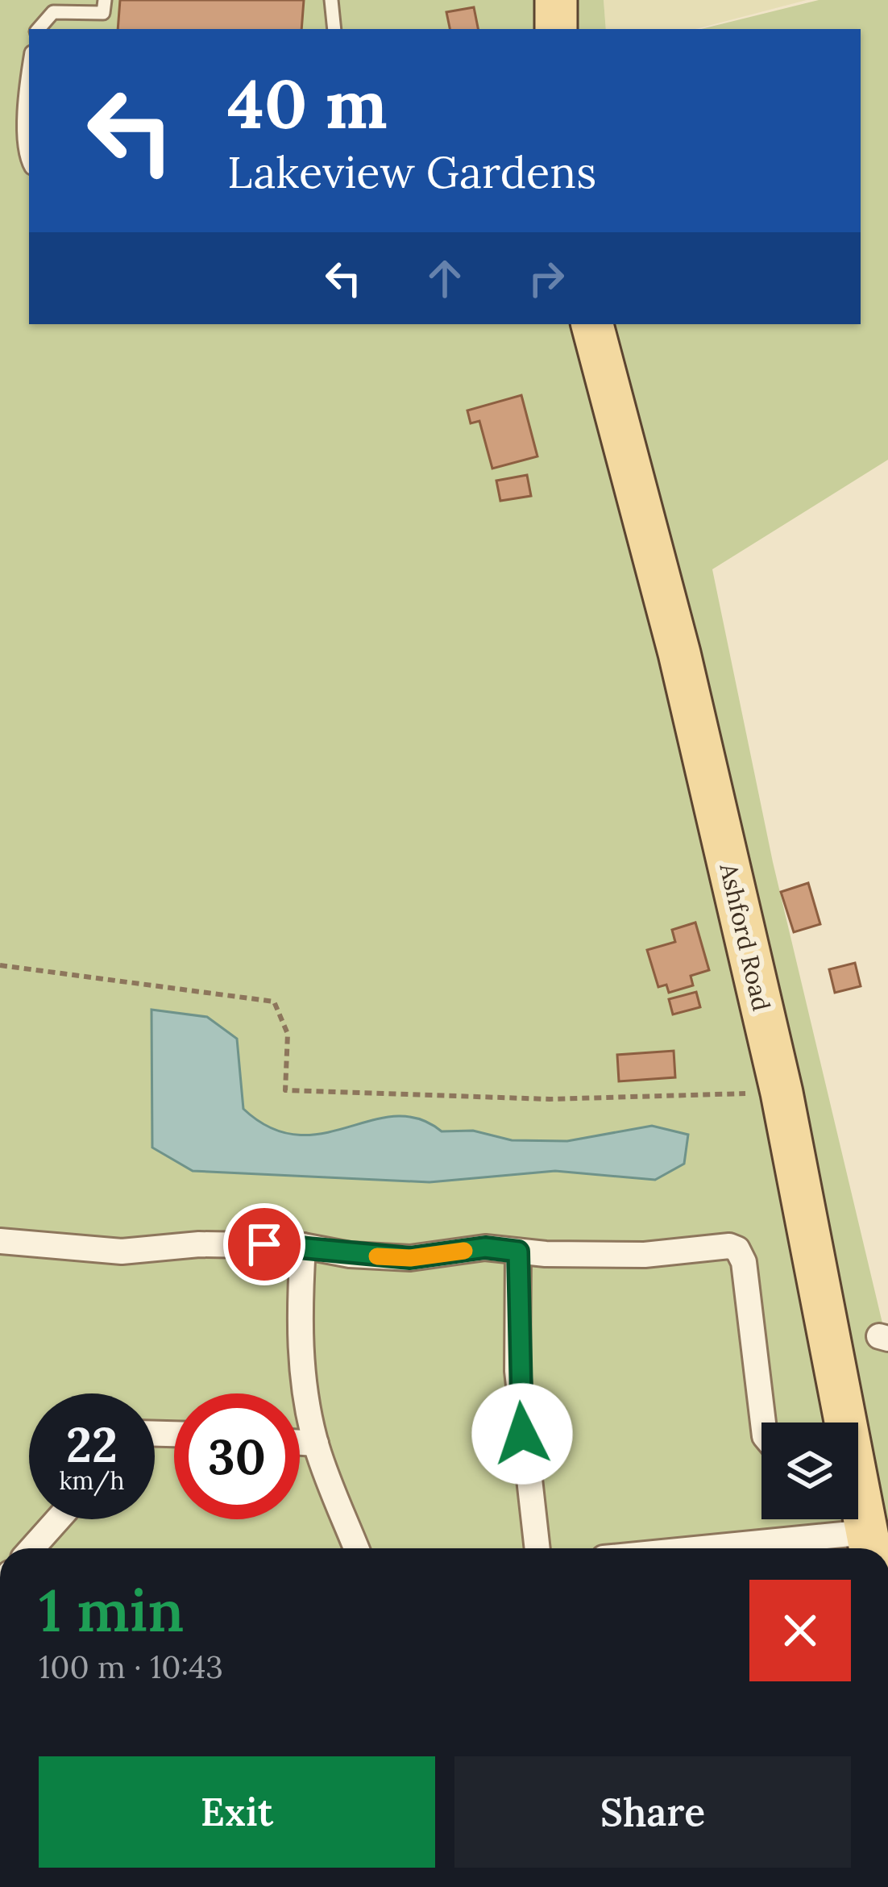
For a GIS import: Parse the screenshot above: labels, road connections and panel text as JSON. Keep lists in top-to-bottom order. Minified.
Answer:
{"streets":{"main road":["Ashford Road"]},"page":{"turn":["40 m","Lakeview Gardens"],"speed":"22 km/h","limit":"30","heading":["1 min","100 m · 10:43"],"buttons":["Exit","Share"]}}
